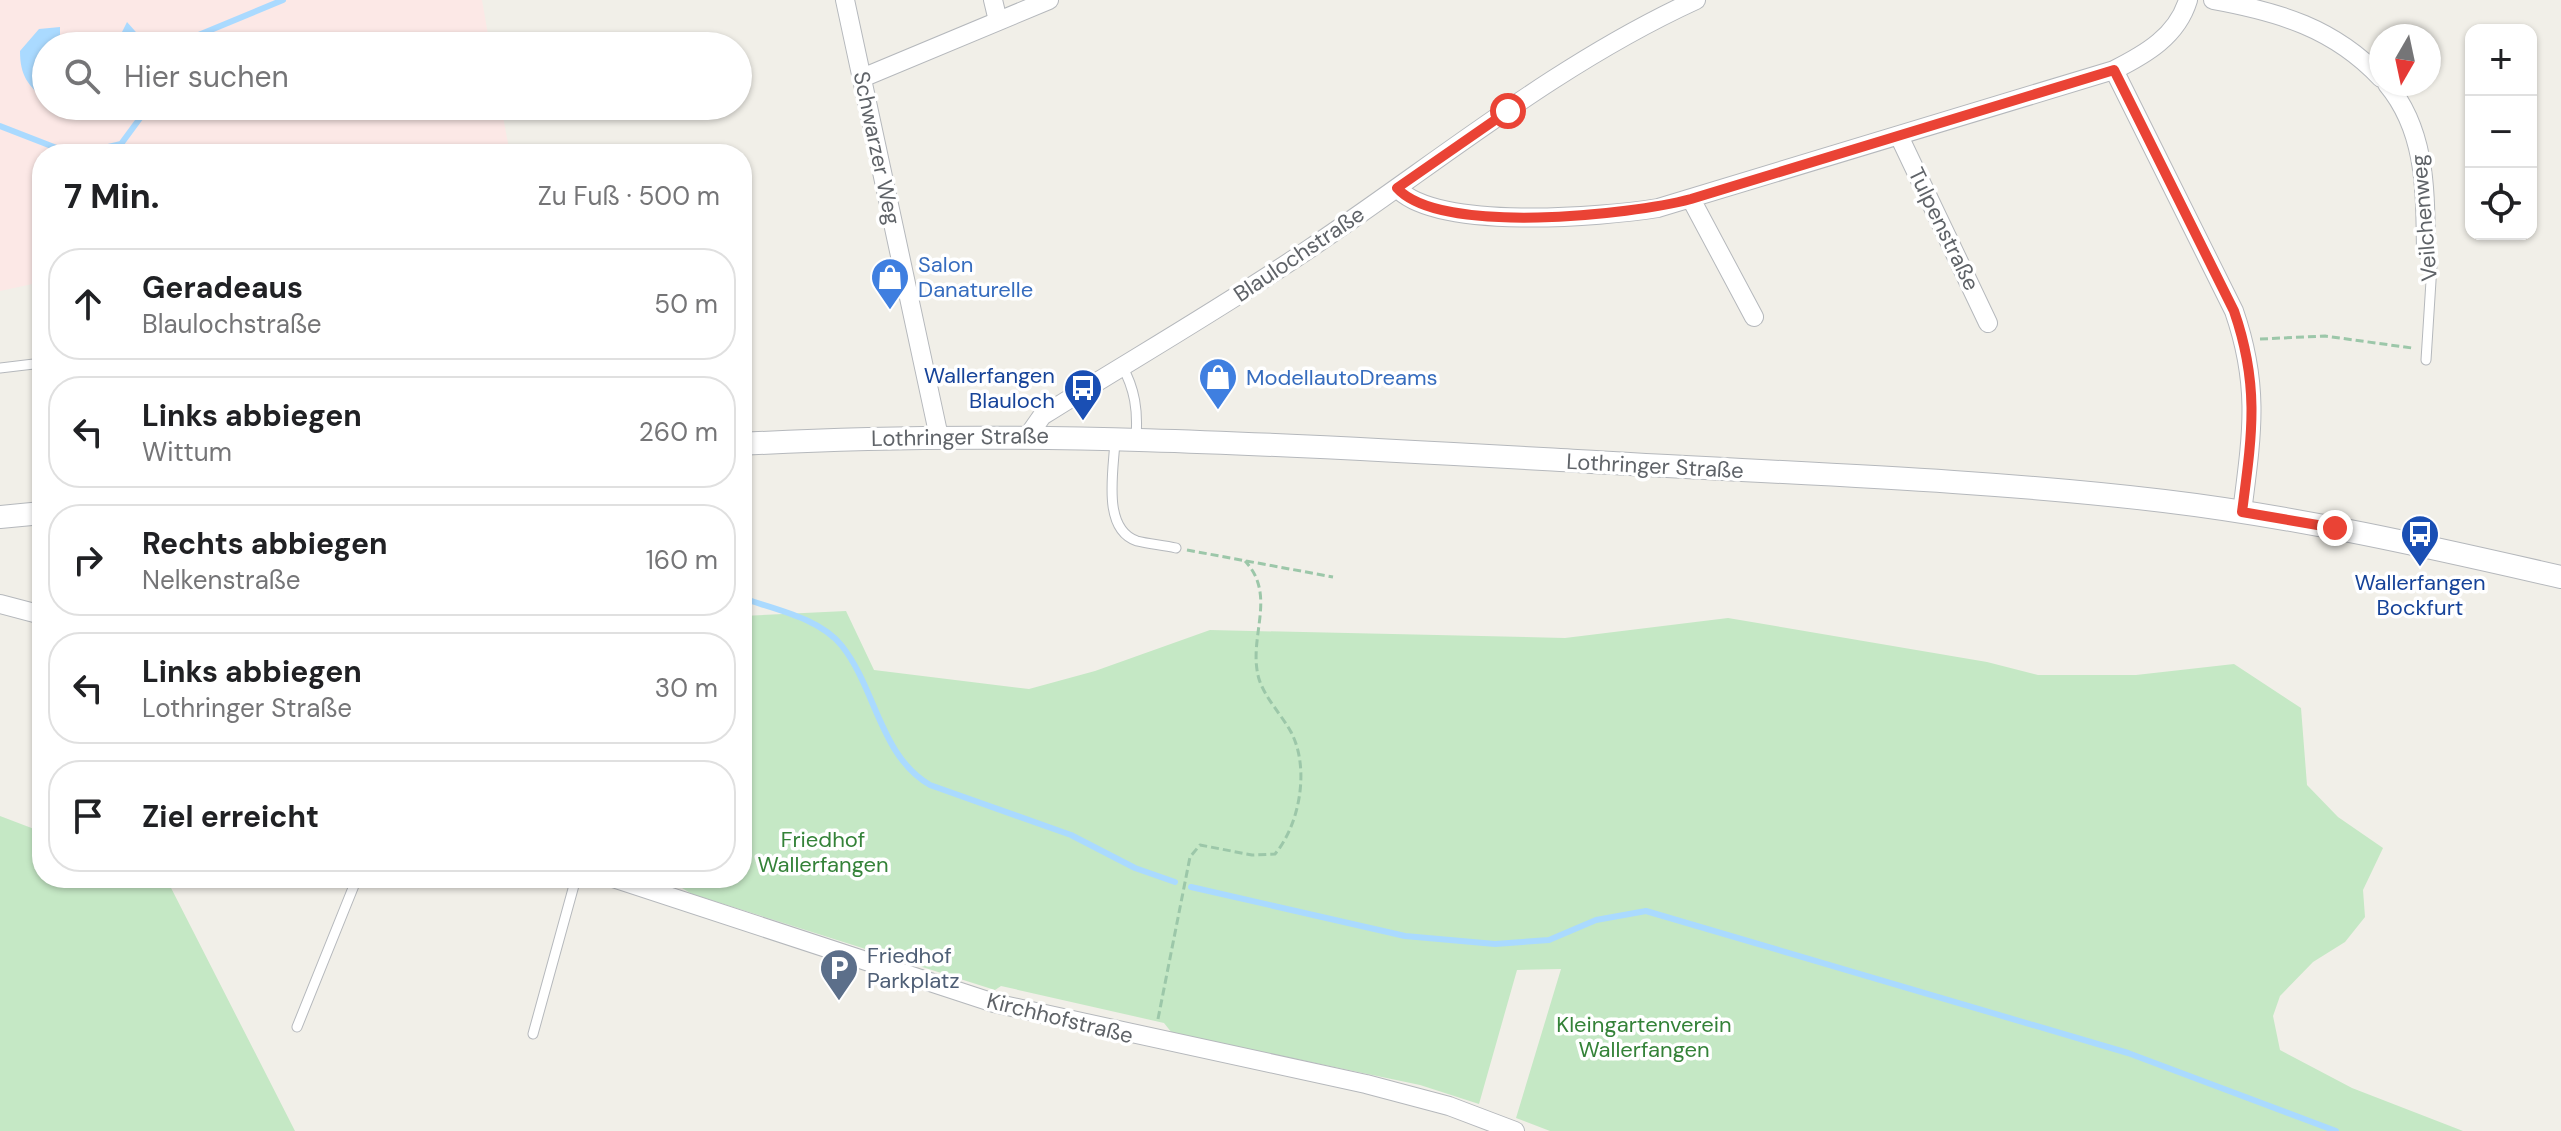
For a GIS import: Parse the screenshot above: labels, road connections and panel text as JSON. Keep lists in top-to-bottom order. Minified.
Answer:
{"streets":{"street":["Schwarzer Weg","Veilchenweg","Tulpenstraße","Blaulochstraße","Lothringer Straße","Kirchhofstraße"]},"crossings":[["Schwarzer Weg","Lothringer Straße"],["Blaulochstraße","Lothringer Straße"]],"parks":["Friedhof Wallerfangen","Kleingartenverein Wallerfangen"],"places":{"shop":["Salon Danaturelle","ModellautoDreams"],"bus stop":["Wallerfangen Blauloch","Wallerfangen Bockfurt"],"parking":["Friedhof Parkplatz"]},"north":"bottom","page":{"map_buttons":["+","−"],"search":"Hier suchen","heading":["7 Min.","Zu Fuß · 500 m"],"list":[["Geradeaus","Blaulochstraße","50 m"],["Links abbiegen","Wittum","260 m"],["Rechts abbiegen","Nelkenstraße","160 m"],["Links abbiegen","Lothringer Straße","30 m"],"Ziel erreicht"]}}
